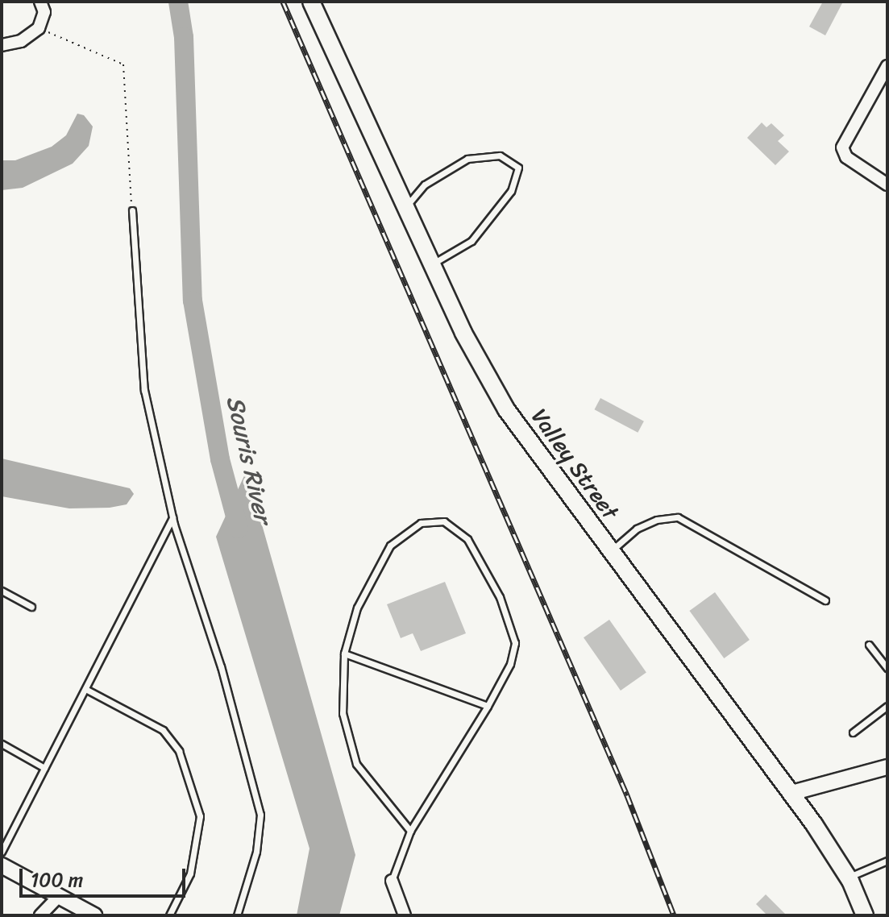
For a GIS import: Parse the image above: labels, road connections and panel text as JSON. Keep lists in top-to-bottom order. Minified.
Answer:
{"streets":{"main road":["Valley Street"]},"water":["Souris River"],"scale_bar":"100 m"}
